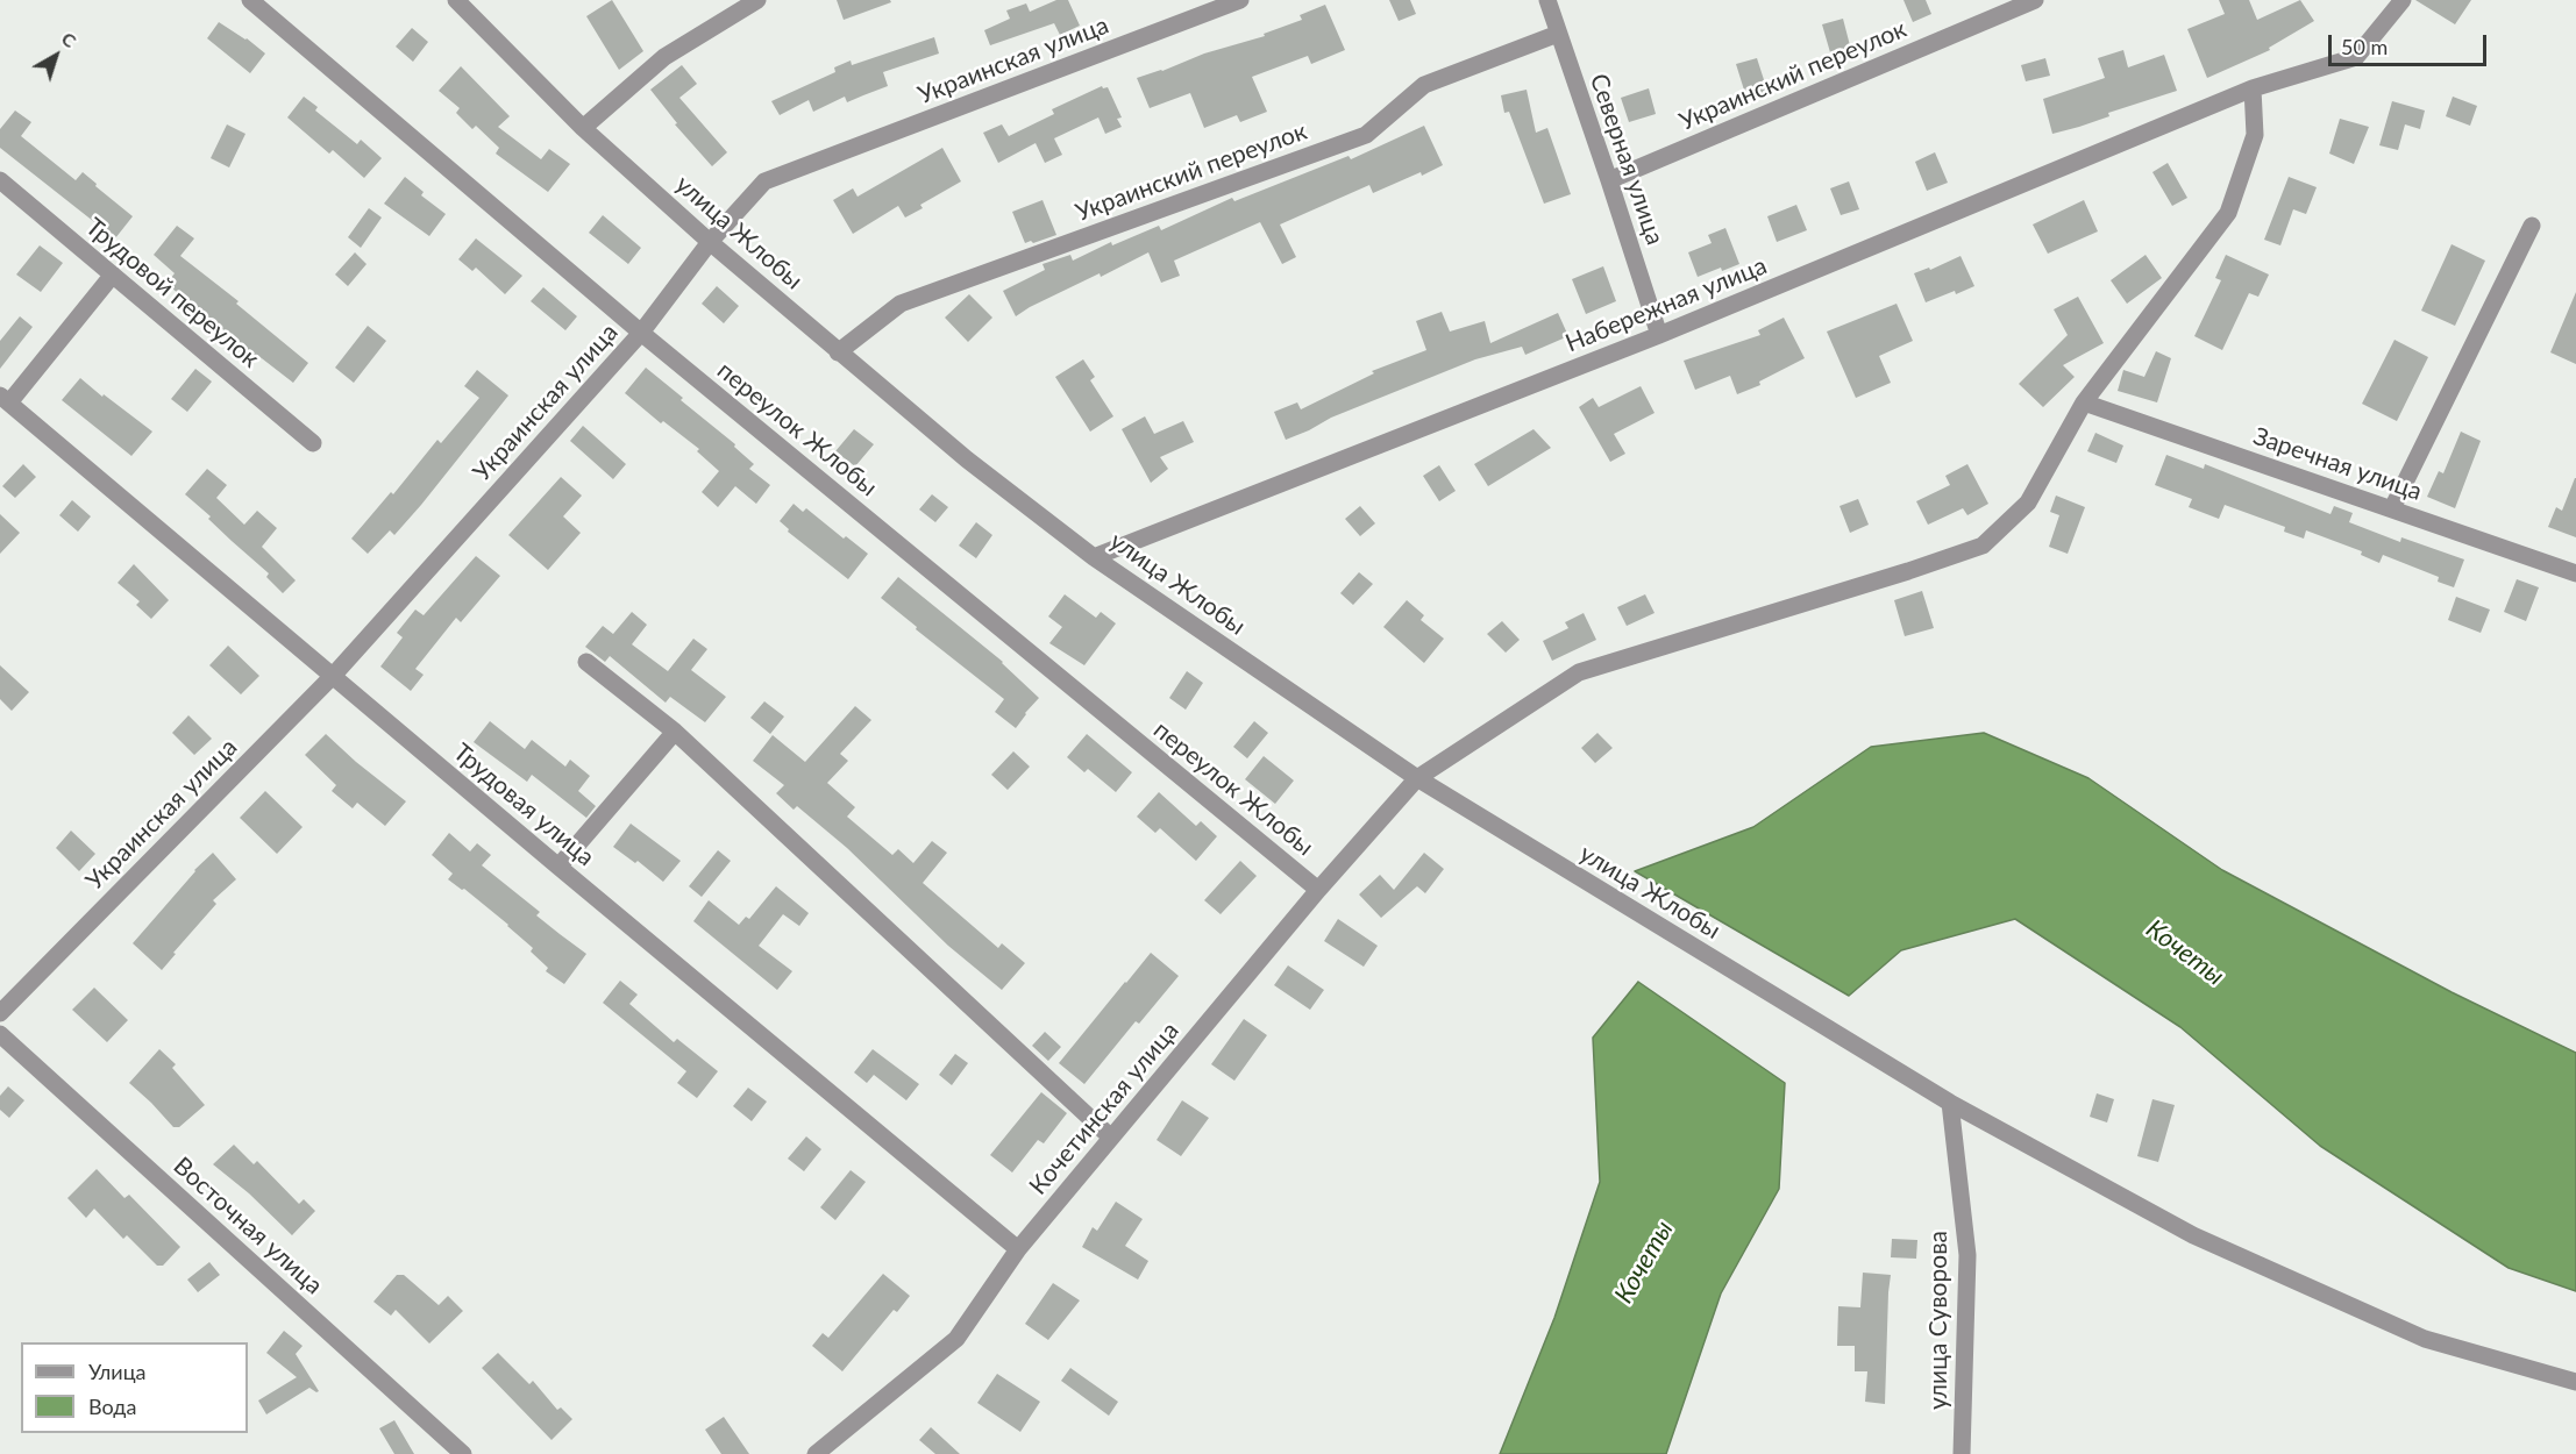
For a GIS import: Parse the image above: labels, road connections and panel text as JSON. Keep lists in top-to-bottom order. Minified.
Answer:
{"streets":{"street":["Украинская улица","Украинский переулок","Северная улица","улица Жлобы","Трудовой переулок","Набережная улица","переулок Жлобы","Заречная улица","Трудовая улица","Кочетинская улица","Восточная улица","улица Суворова"]},"crossings":[["Украинская улица","улица Жлобы"],["Украинская улица","переулок Жлобы"],["Украинская улица","Трудовая улица"],["Украинский переулок","Северная улица"],["Украинский переулок","улица Жлобы"],["Северная улица","Набережная улица"],["улица Жлобы","Набережная улица"],["улица Жлобы","Кочетинская улица"],["улица Жлобы","улица Суворова"],["переулок Жлобы","Кочетинская улица"],["Трудовая улица","Кочетинская улица"]],"water":["Кочеты"],"legend":["Улица","Вода"],"scale_bar":"50 m","north":"top right"}
